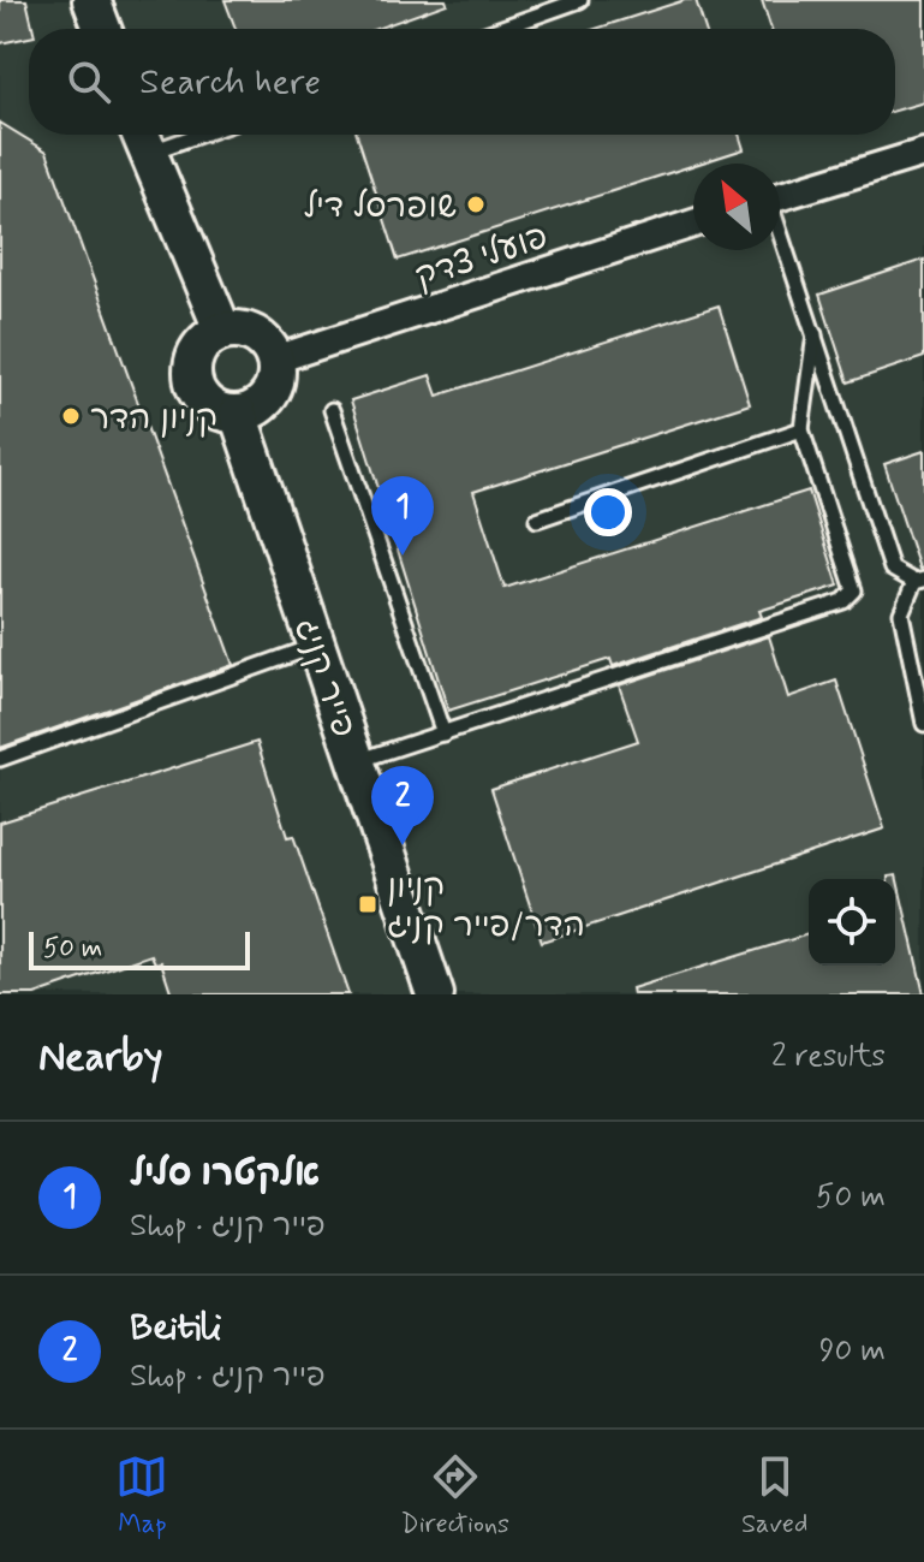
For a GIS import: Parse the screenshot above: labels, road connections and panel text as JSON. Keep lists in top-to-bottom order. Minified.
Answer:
{"streets":{"street":["פועלי צדק","פייר קניג"]},"crossings":[["פועלי צדק","פייר קניג"]],"places":{"other":["שופרסל דיל","קניון הדר"],"transit":["קניון הדר/פייר קניג"]},"scale_bar":"50 m","north":"top left","page":{"search":"Search here","pins":["1","2"],"scale":"50 m","heading":["Nearby","2 results"],"list":[{"mark":"1","name":"אלקטרו סליל","note":"Shop · פייר קניג","value":"50 m"},{"mark":"2","name":"Beitili","note":"Shop · פייר קניג","value":"90 m"}],"nav":["Map","Directions","Saved"]}}
